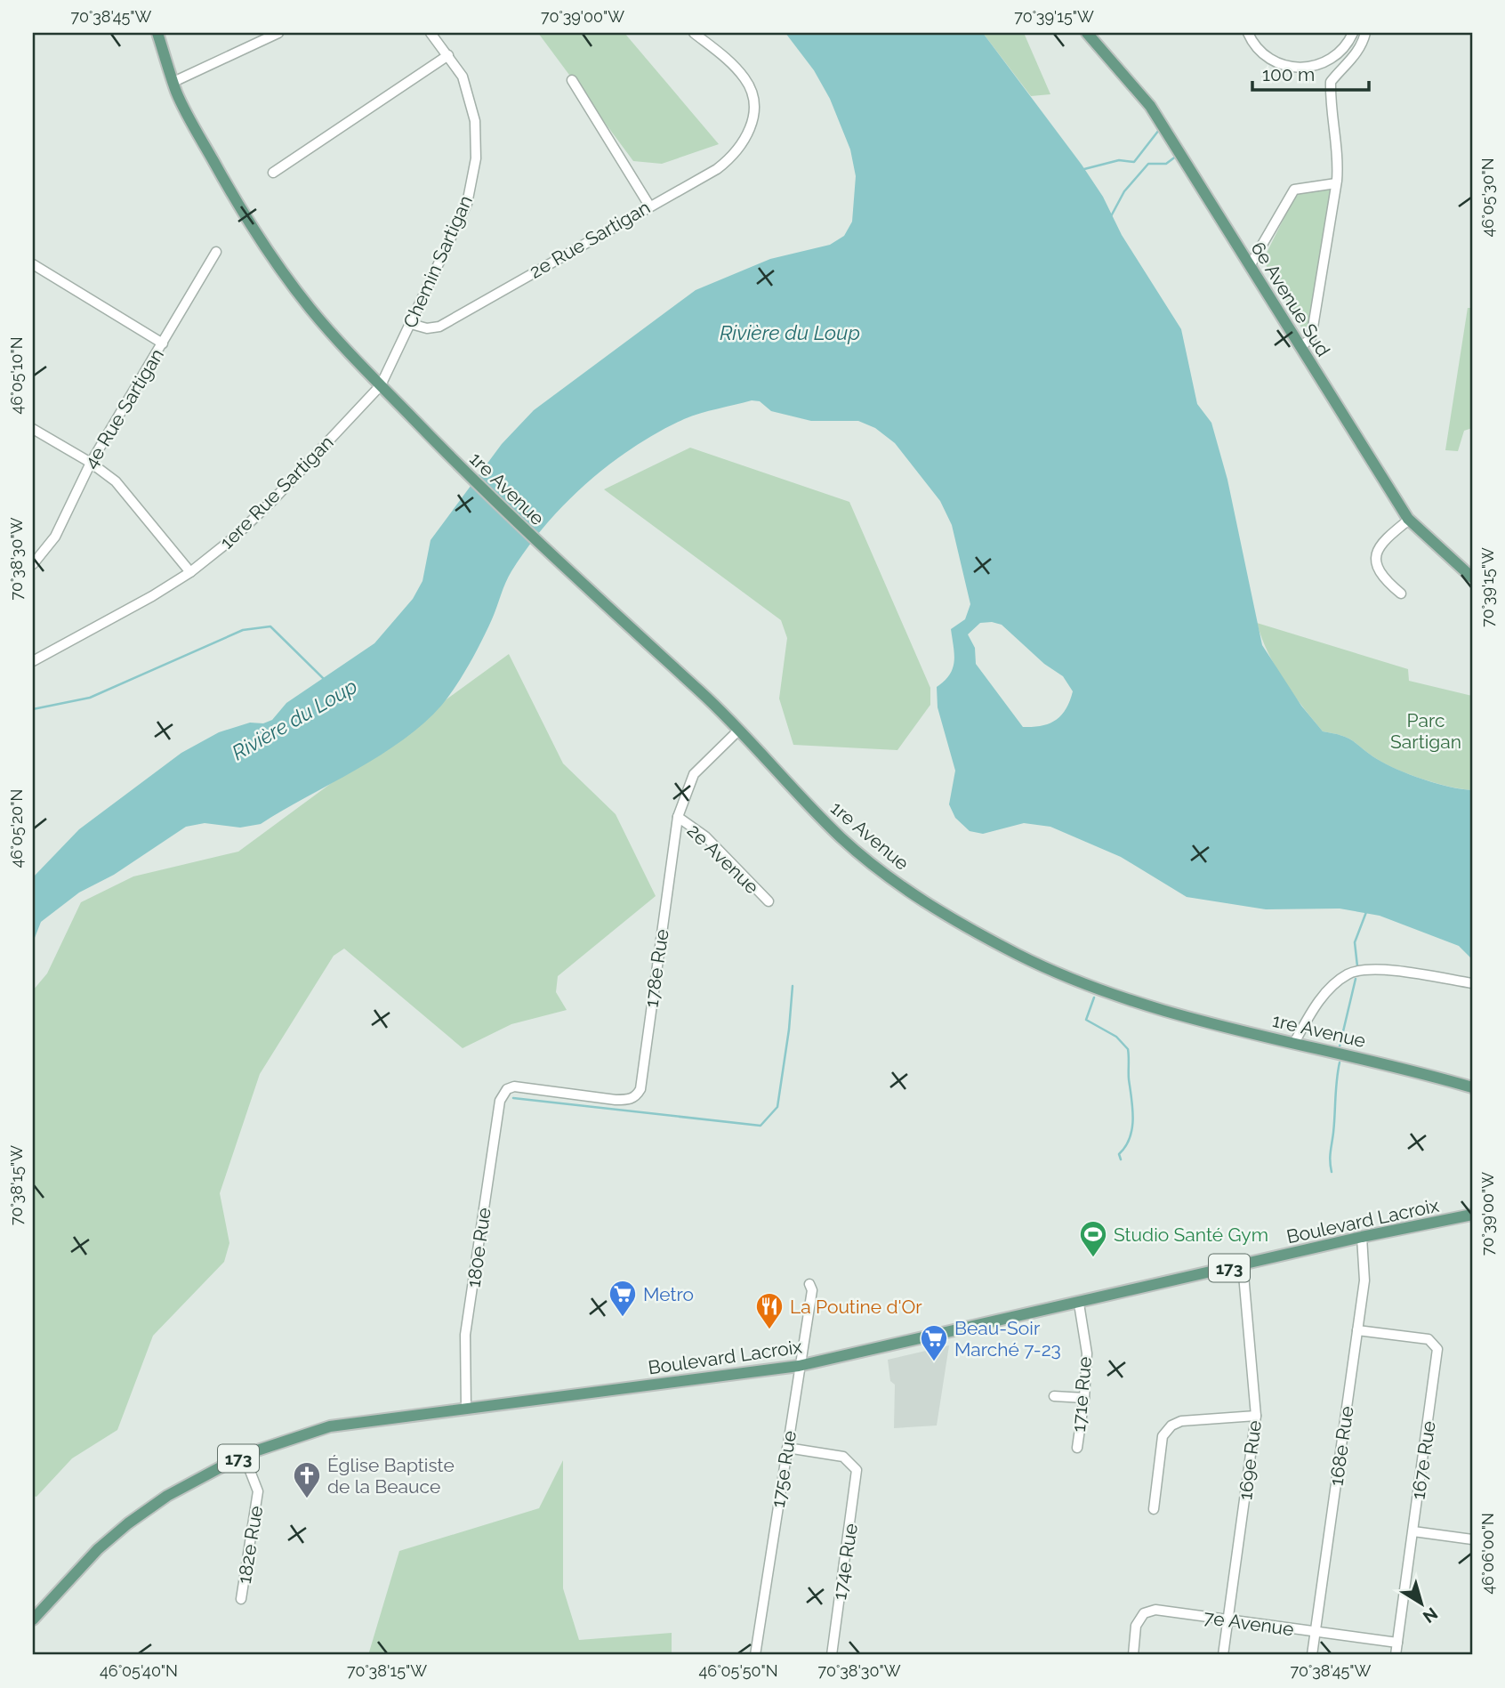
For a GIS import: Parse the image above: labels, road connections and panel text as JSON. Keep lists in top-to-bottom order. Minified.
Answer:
{"streets":{"main road":["6e Avenue Sud","1re Avenue","Boulevard Lacroix","173"],"street":["2e Rue Sartigan","Chemin Sartigan","4e Rue Sartigan","1ere Rue Sartigan","2e Avenue","178e Rue","180e Rue","171e Rue","168e Rue","169e Rue","167e Rue","175e Rue","182e Rue","174e Rue","7e Avenue"]},"crossings":[["2e Rue Sartigan","Chemin Sartigan"],["Chemin Sartigan","1re Avenue"],["Chemin Sartigan","1ere Rue Sartigan"],["1re Avenue","1ere Rue Sartigan"],["1re Avenue","178e Rue"],["2e Avenue","178e Rue"],["178e Rue","180e Rue"],["Boulevard Lacroix","180e Rue"],["Boulevard Lacroix","171e Rue"],["Boulevard Lacroix","168e Rue"],["Boulevard Lacroix","169e Rue"],["Boulevard Lacroix","175e Rue"],["Boulevard Lacroix","182e Rue"],["168e Rue","167e Rue"],["168e Rue","7e Avenue"],["169e Rue","7e Avenue"],["167e Rue","7e Avenue"],["175e Rue","174e Rue"]],"water":["Rivière du Loup"],"parks":["Parc Sartigan"],"places":{"sports":["Studio Santé Gym"],"supermarket":["Metro","Beau-Soir Marché 7-23"],"restaurant":["La Poutine d'Or"],"church":["Église Baptiste de la Beauce"]},"scale_bar":"100 m","north":"bottom right","coordinates":["70°38'45\"W","70°39'00\"W","70°39'15\"W","46°05'30\"N","46°05'10\"N","70°38'30\"W","46°05'20\"N","70°38'15\"W","46°06'00\"N","46°05'40\"N","46°05'50\"N"]}
